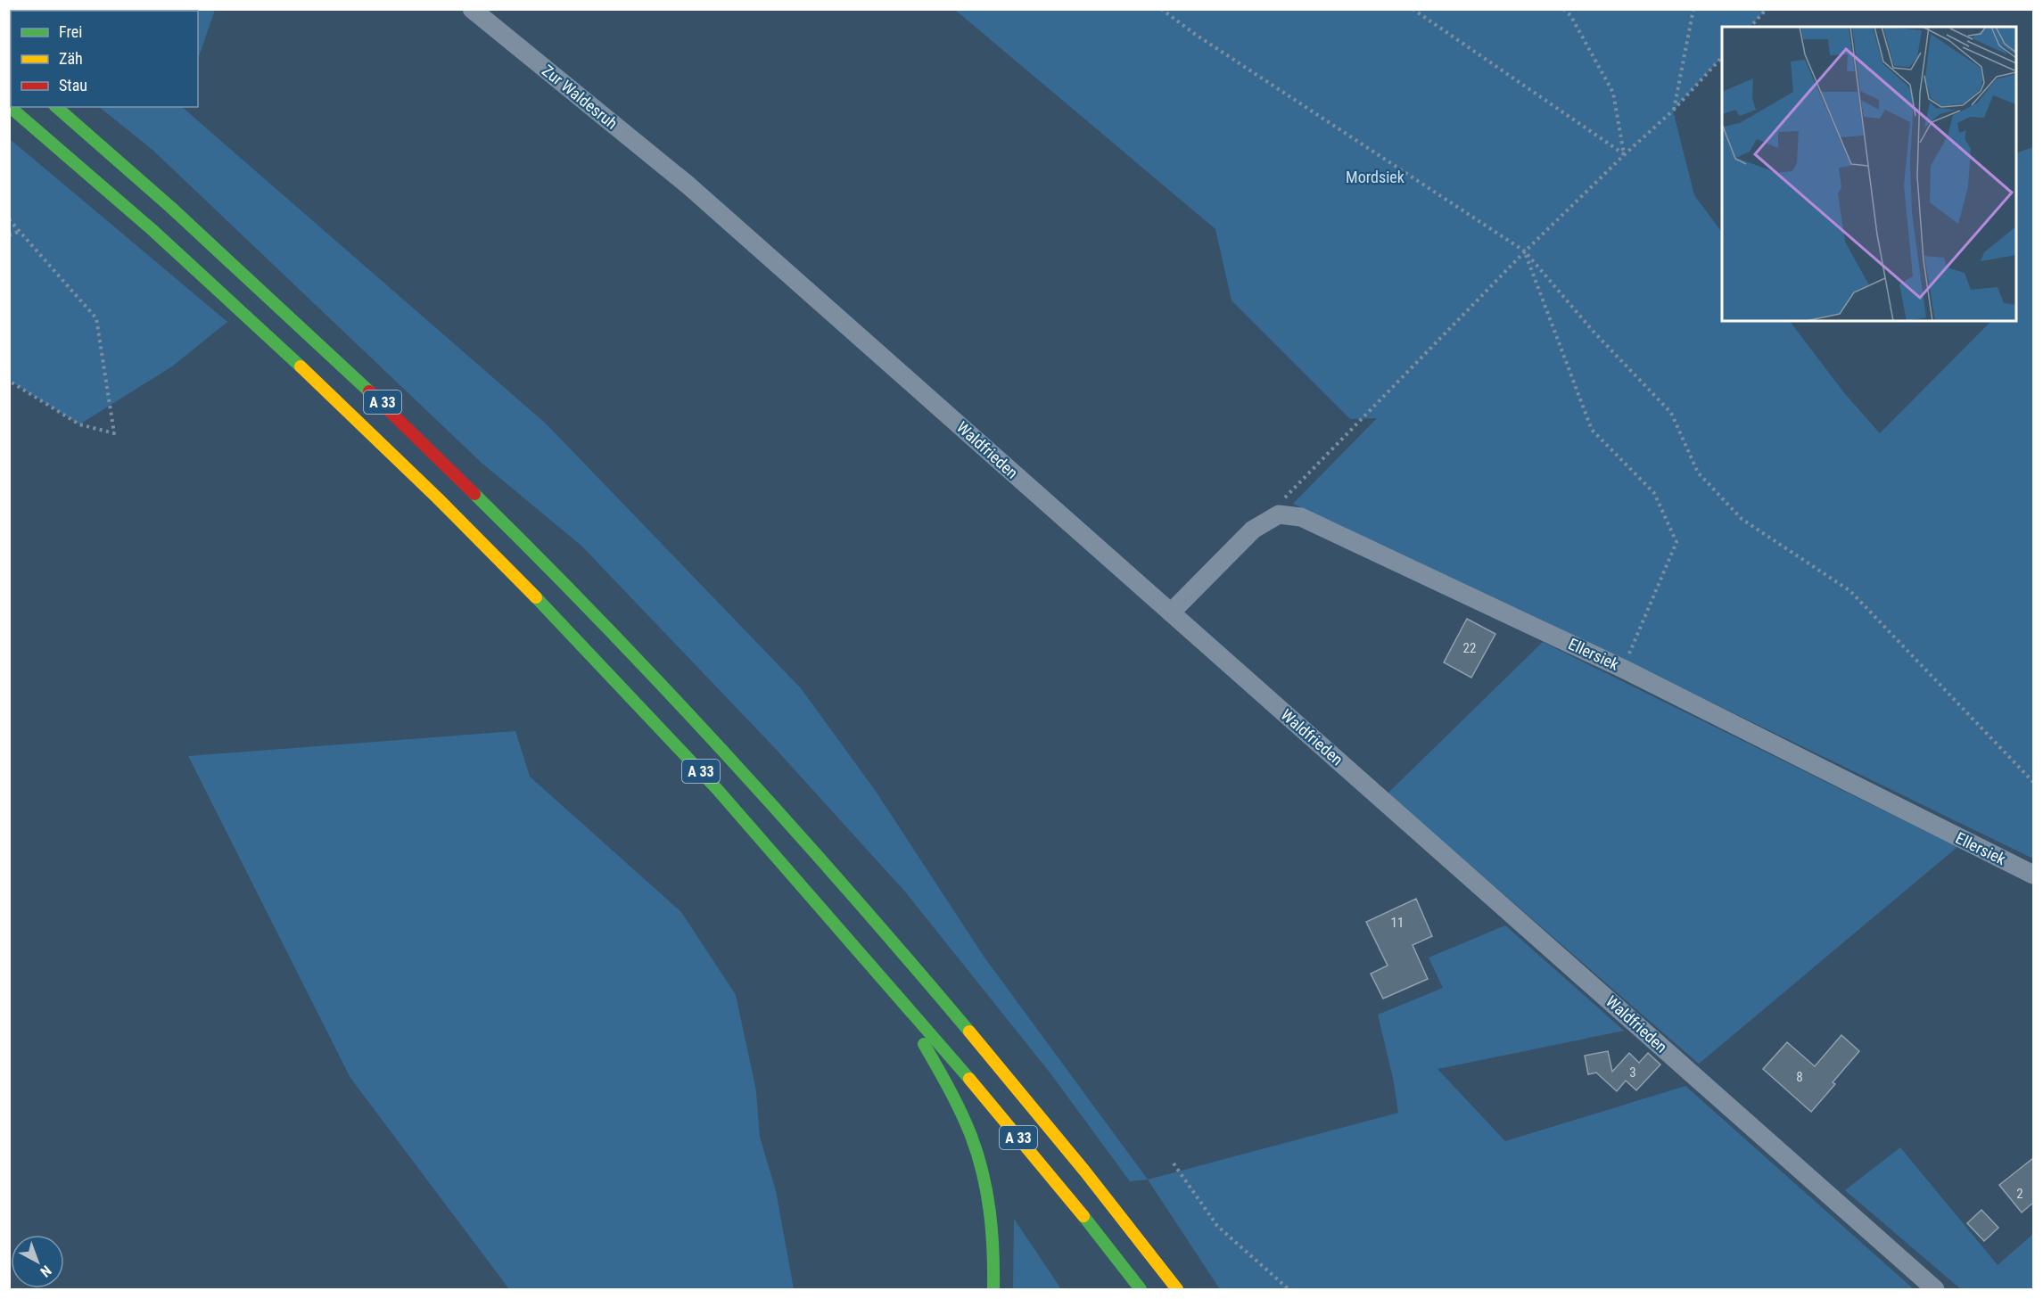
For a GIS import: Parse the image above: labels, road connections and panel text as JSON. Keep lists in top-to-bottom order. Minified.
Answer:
{"streets":{"highway":["A 33"],"street":["Zur Waldesruh","Waldfrieden","Ellersiek"]},"crossings":[["Zur Waldesruh","Waldfrieden"]],"parks":["Mordsiek"],"house_numbers":["22","11","3","8","2"],"legend":["Frei","Zäh","Stau"],"north":"bottom right"}
